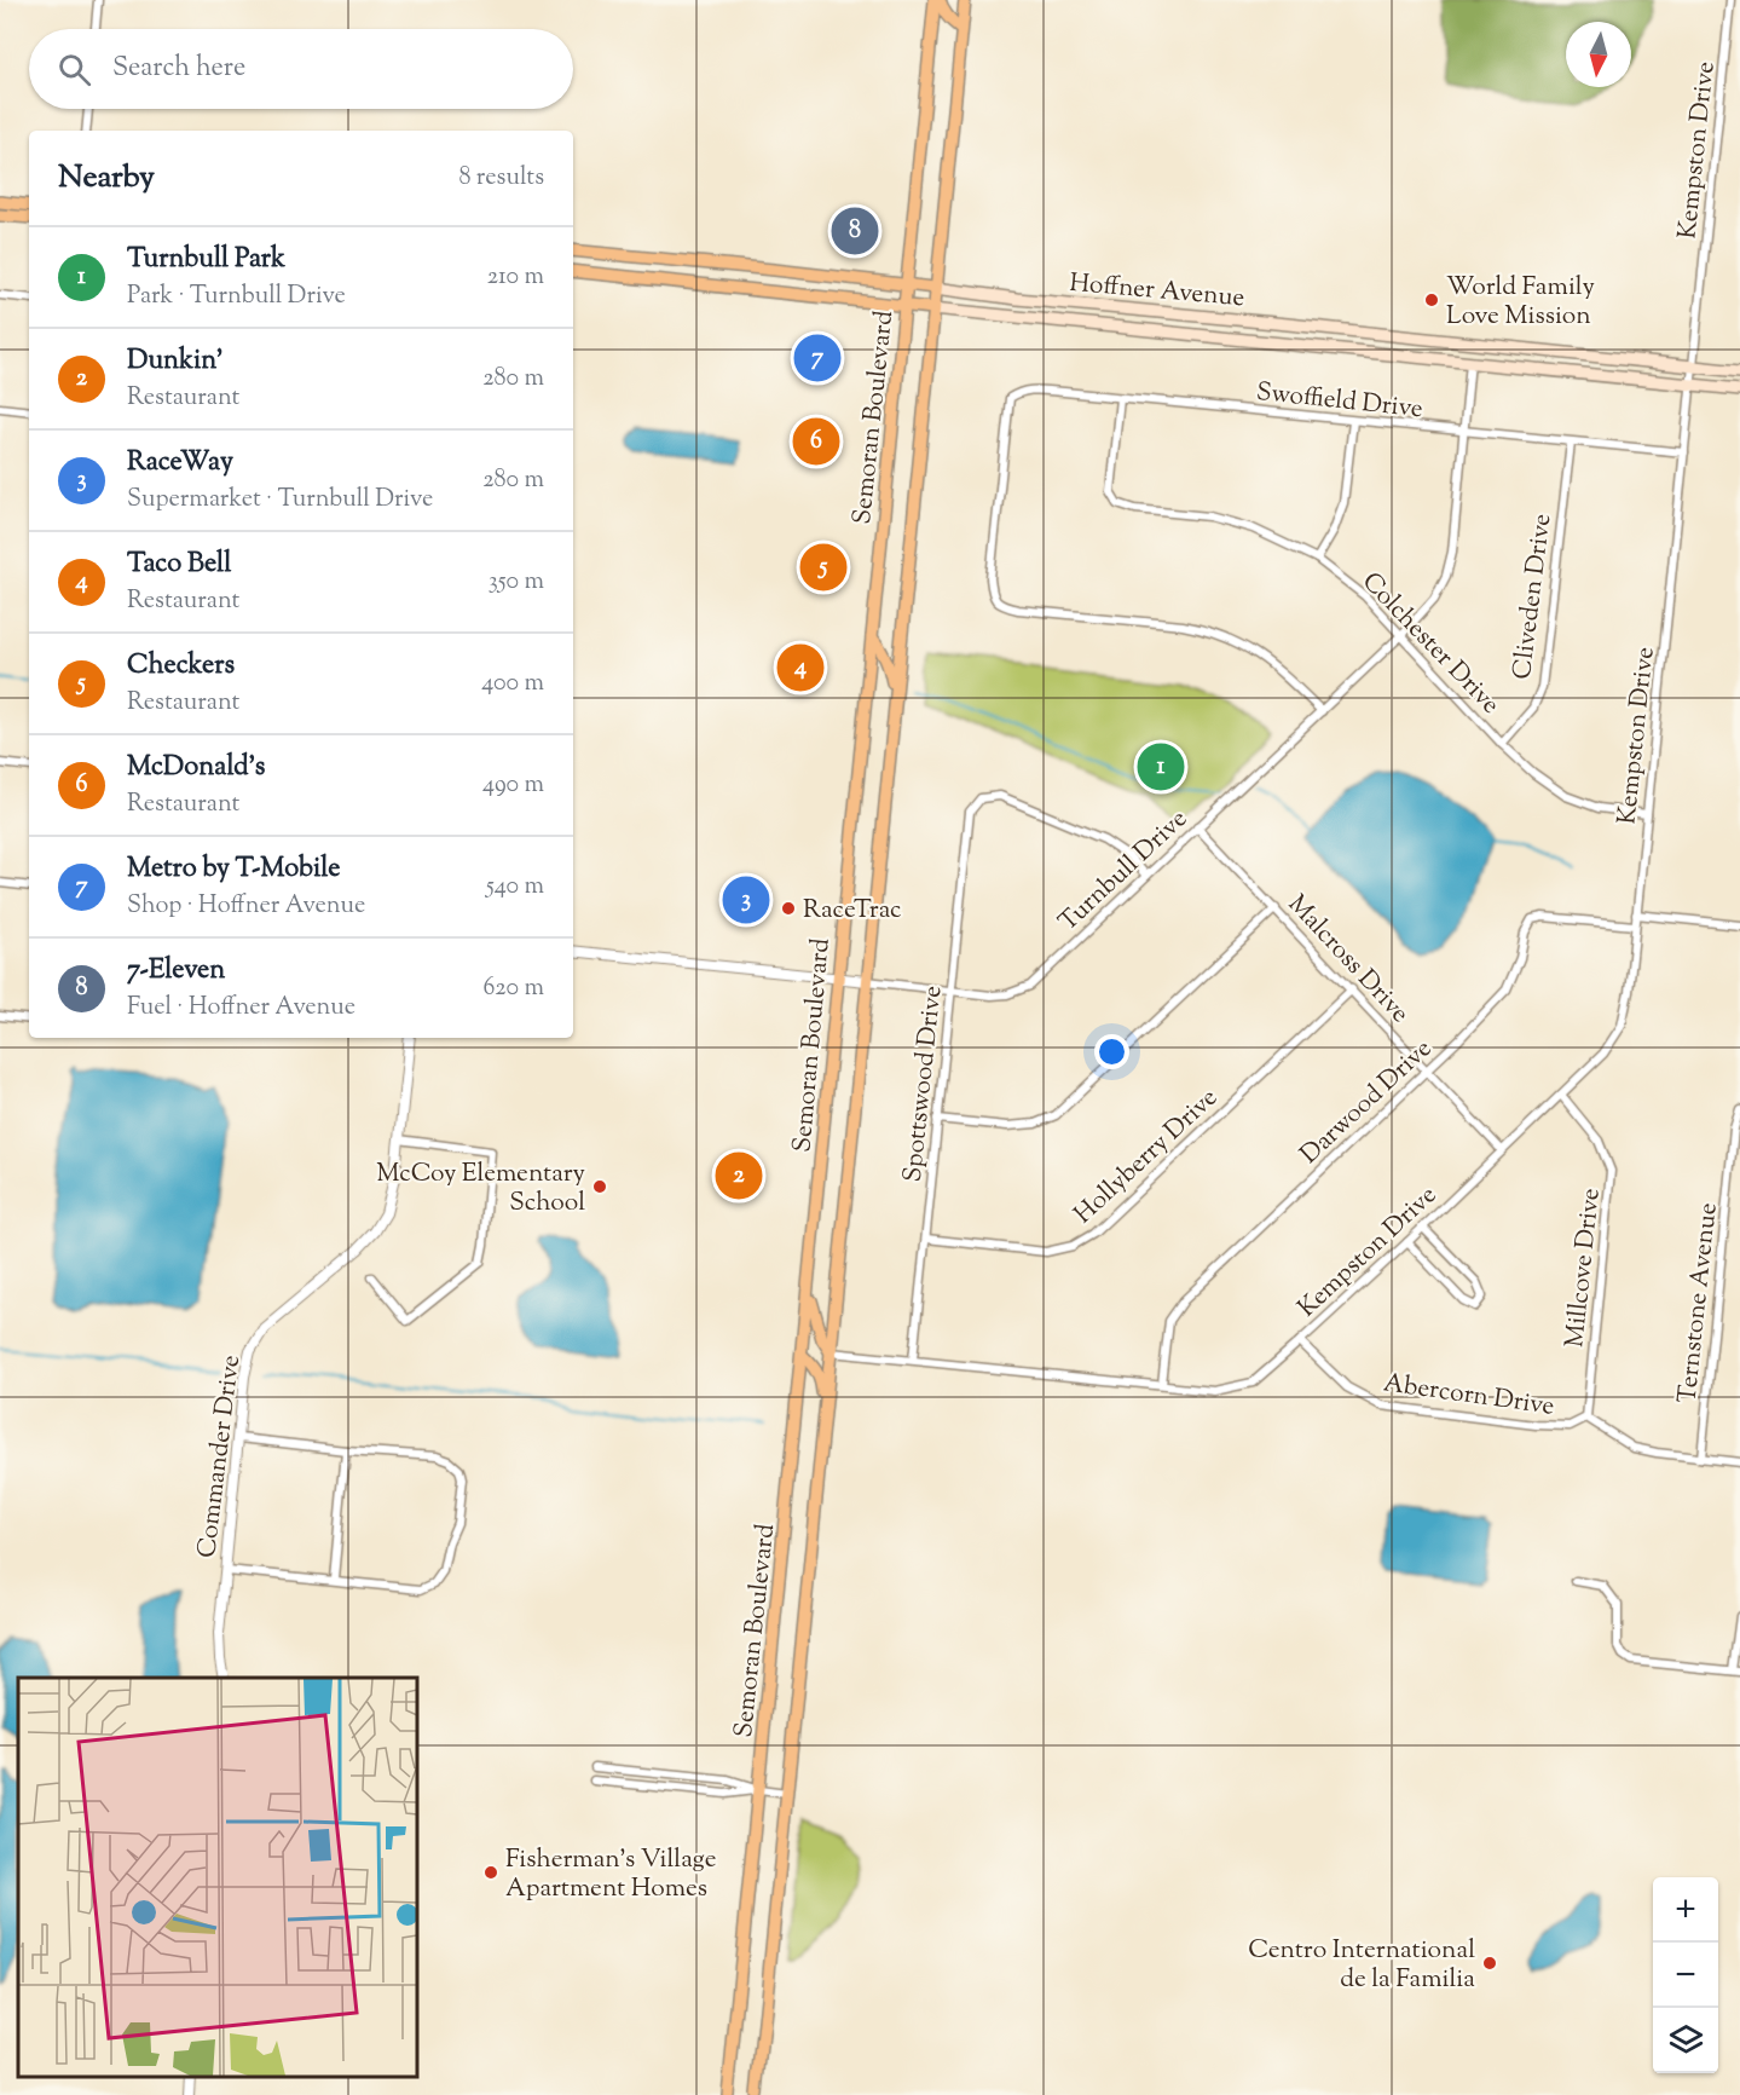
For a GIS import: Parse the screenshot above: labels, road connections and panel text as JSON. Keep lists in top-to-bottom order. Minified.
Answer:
{"streets":{"main road":["Hoffner Avenue","Semoran Boulevard"],"street":["Kempston Drive","Swoffield Drive","Cliveden Drive","Colchester Drive","Turnbull Drive","Malcross Drive","Spottswood Drive","Darwood Drive","Hollyberry Drive","Millcove Drive","Ternstone Avenue","Abercorn Drive","Commander Drive"]},"crossings":[["Kempston Drive","Hoffner Avenue"],["Kempston Drive","Swoffield Drive"],["Kempston Drive","Colchester Drive"],["Kempston Drive","Malcross Drive"],["Kempston Drive","Darwood Drive"],["Kempston Drive","Millcove Drive"],["Kempston Drive","Abercorn Drive"],["Hoffner Avenue","Semoran Boulevard"],["Hoffner Avenue","Turnbull Drive"],["Swoffield Drive","Cliveden Drive"],["Swoffield Drive","Colchester Drive"],["Swoffield Drive","Turnbull Drive"],["Semoran Boulevard","Turnbull Drive"],["Cliveden Drive","Colchester Drive"],["Colchester Drive","Turnbull Drive"],["Turnbull Drive","Malcross Drive"],["Turnbull Drive","Spottswood Drive"],["Malcross Drive","Darwood Drive"],["Malcross Drive","Hollyberry Drive"],["Spottswood Drive","Hollyberry Drive"],["Millcove Drive","Abercorn Drive"],["Ternstone Avenue","Abercorn Drive"]],"places":["World Family Love Mission","RaceTrac","McCoy Elementary School","Fisherman's Village Apartment Homes","Centro International de la Familia"],"north":"bottom","page":{"search":"Search here","heading":["Nearby","8 results"],"pins":["8","7","6","5","4","1","3","2"],"list":[{"mark":"1","name":"Turnbull Park","note":"Park · Turnbull Drive","value":"210 m"},{"mark":"2","name":"Dunkin'","note":"Restaurant","value":"280 m"},{"mark":"3","name":"RaceWay","note":"Supermarket · Turnbull Drive","value":"280 m"},{"mark":"4","name":"Taco Bell","note":"Restaurant","value":"350 m"},{"mark":"5","name":"Checkers","note":"Restaurant","value":"400 m"},{"mark":"6","name":"McDonald's","note":"Restaurant","value":"490 m"},{"mark":"7","name":"Metro by T-Mobile","note":"Shop · Hoffner Avenue","value":"540 m"},{"mark":"8","name":"7-Eleven","note":"Fuel · Hoffner Avenue","value":"620 m"}],"map_buttons":["+","−"]}}
